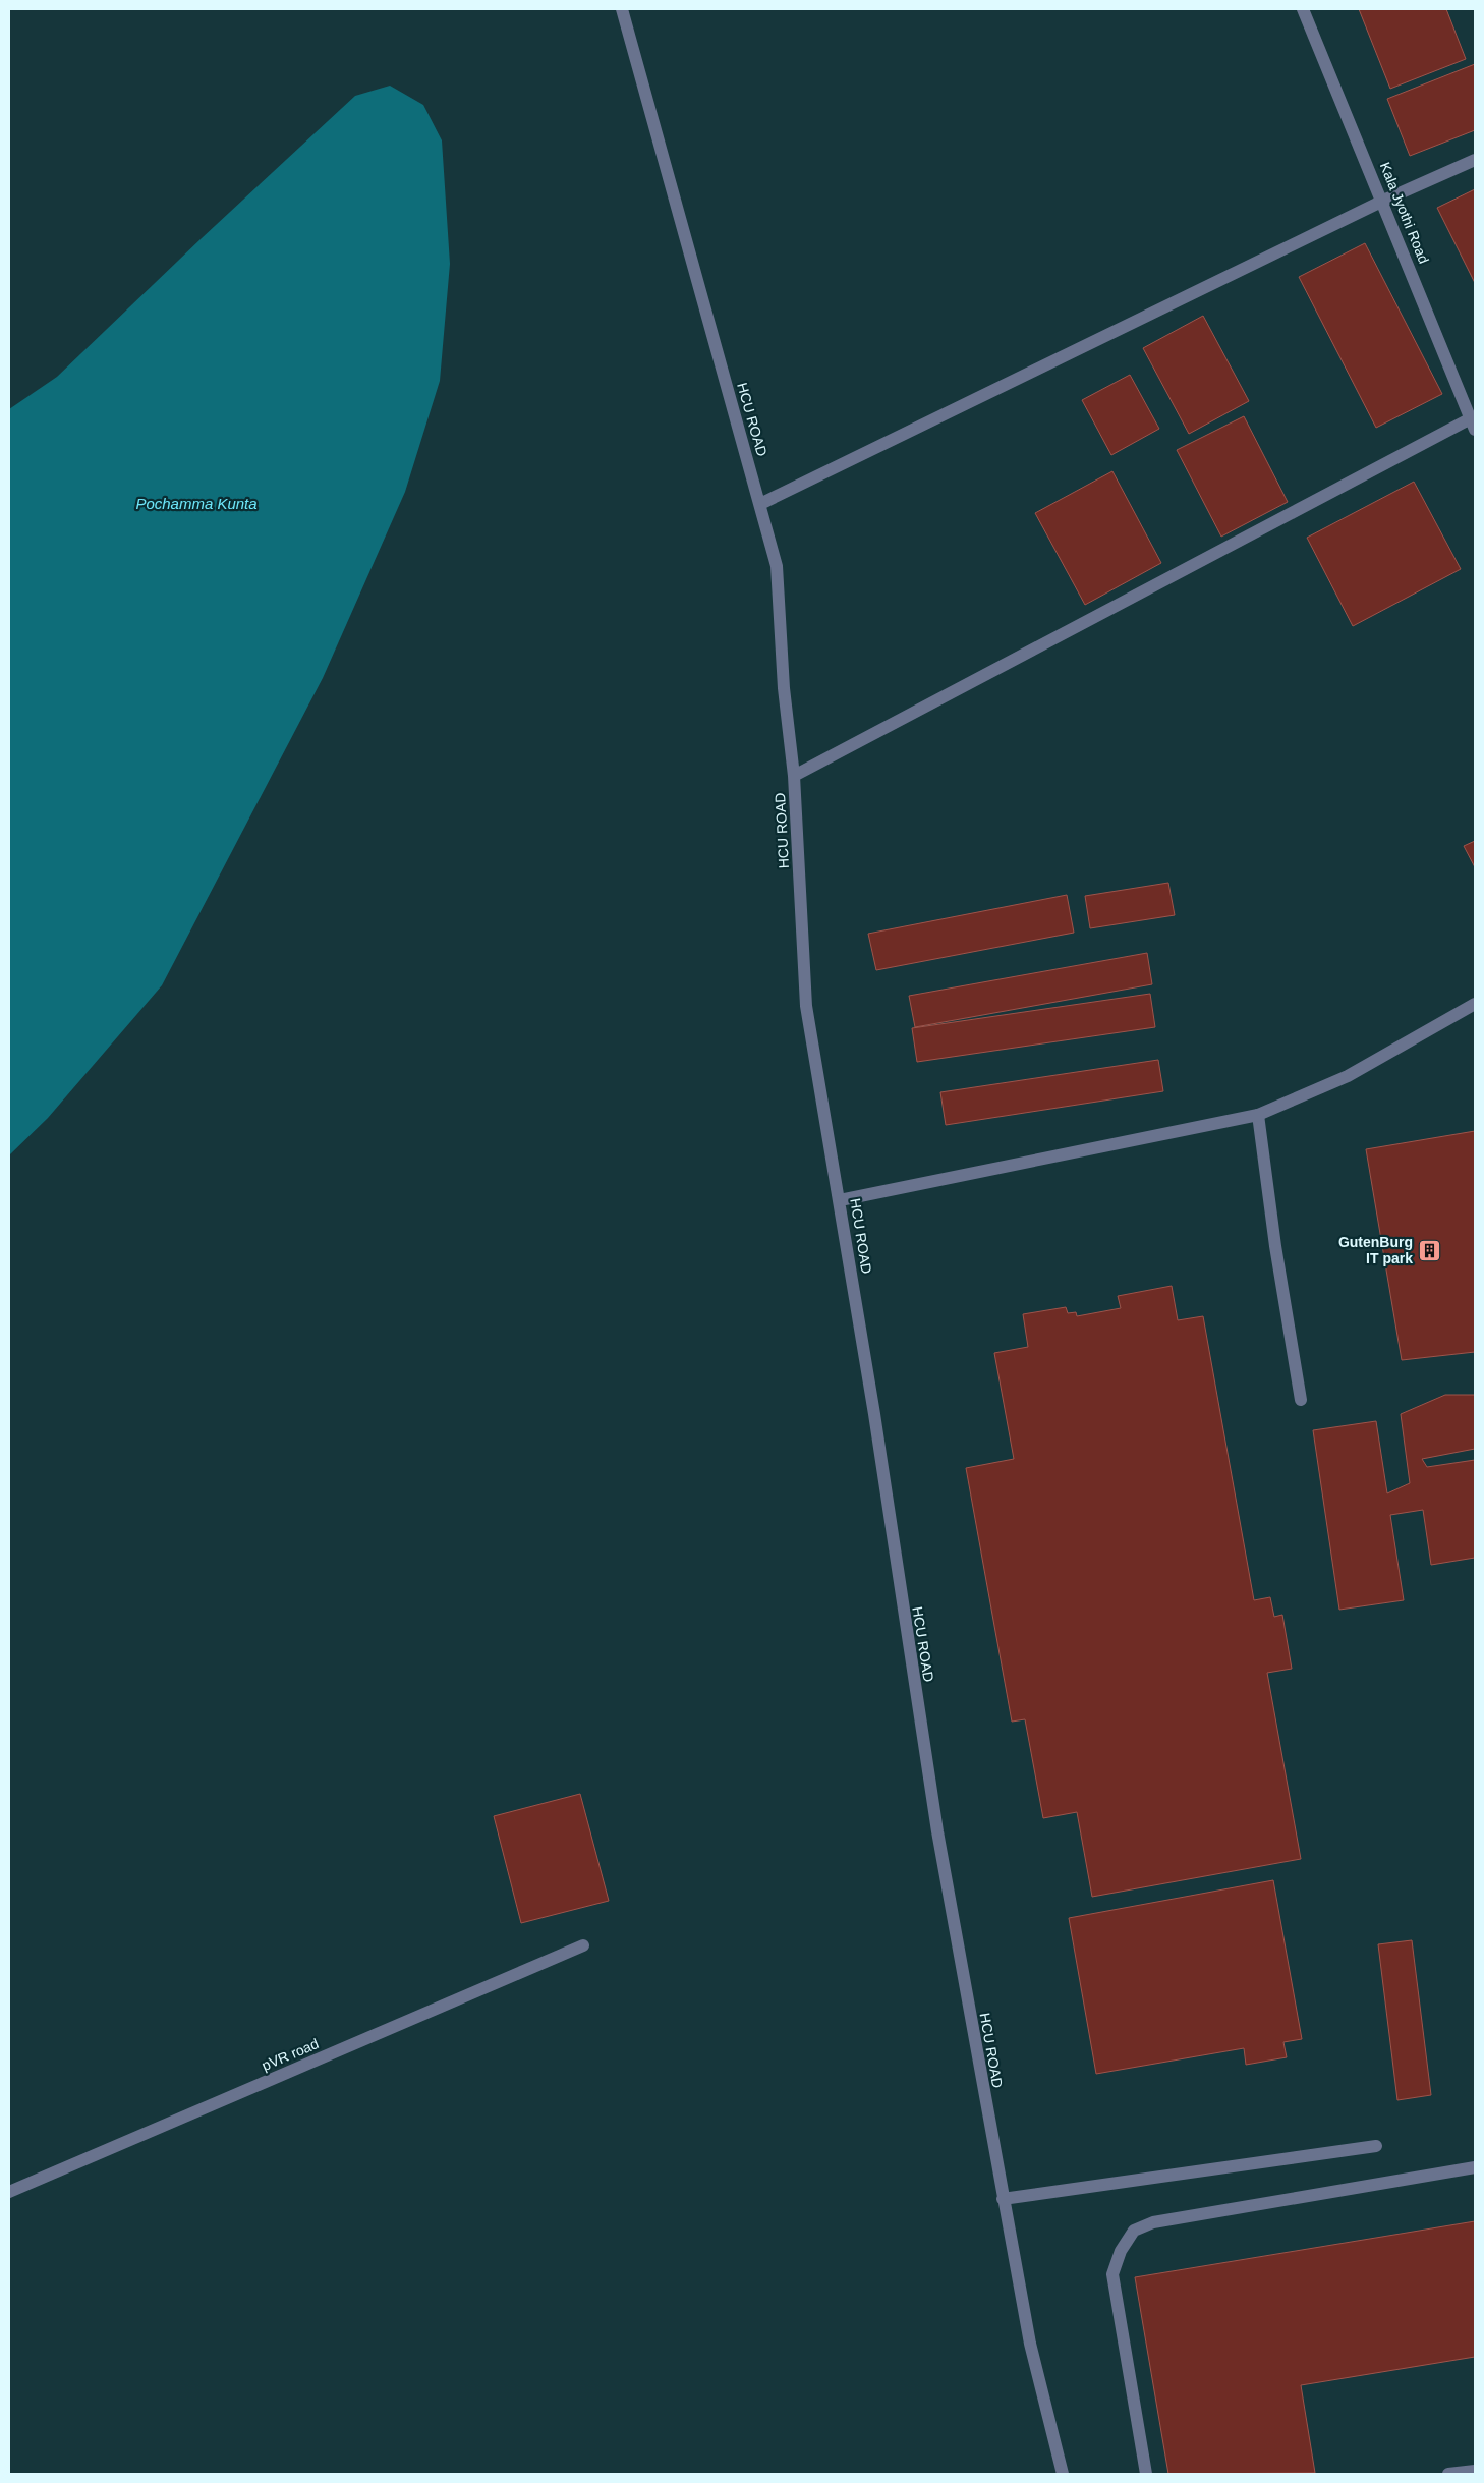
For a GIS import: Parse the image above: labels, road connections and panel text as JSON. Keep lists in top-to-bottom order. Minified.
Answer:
{"streets":{"street":["Kala Jyothi Road","HCU ROAD","pVR road"]},"water":["Pochamma Kunta"],"places":{"building":["GutenBurg IT park"]}}
